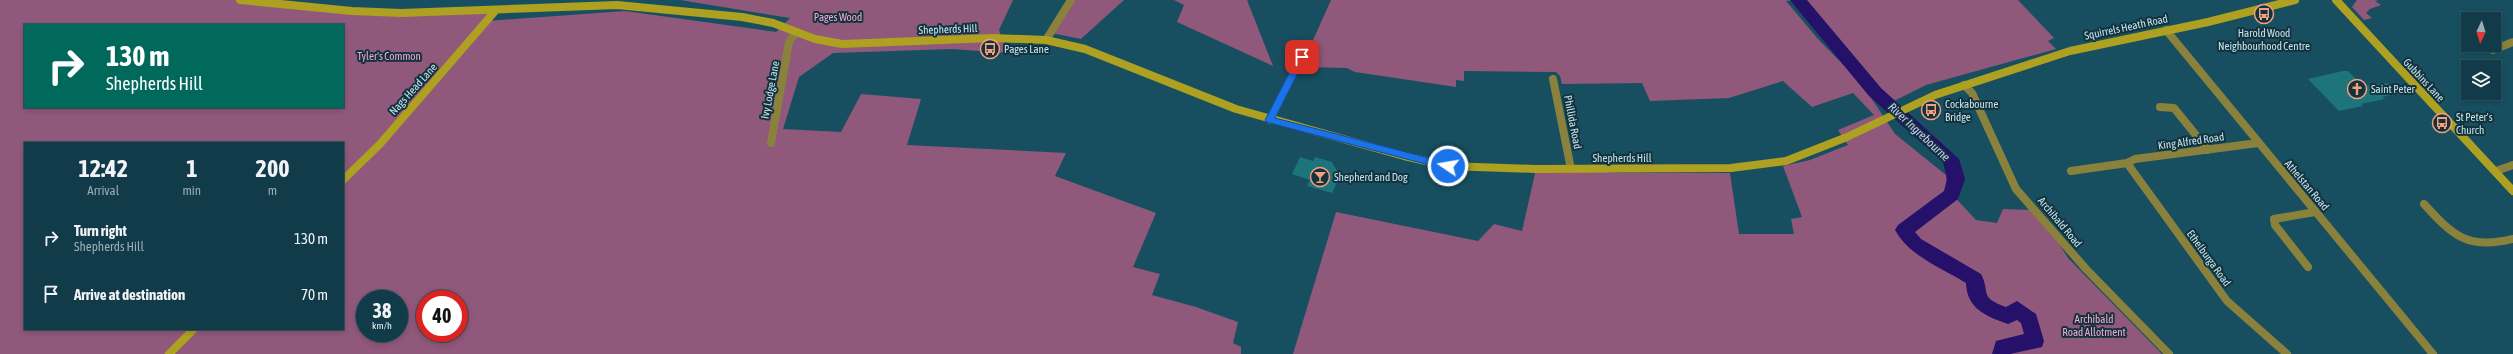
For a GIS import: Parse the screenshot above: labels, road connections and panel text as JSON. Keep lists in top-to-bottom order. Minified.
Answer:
{"streets":{"street":["Squirrels Heath Road","Shepherds Hill","Gubbins Lane","Nags Head Lane","Ivy Lodge Lane","Phillida Road","King Alfred Road","Athelstan Road","Archibald Road","Ethelburga Road"]},"crossings":[["Squirrels Heath Road","Shepherds Hill"],["Squirrels Heath Road","Athelstan Road"],["Squirrels Heath Road","Archibald Road"],["Shepherds Hill","Nags Head Lane"],["Shepherds Hill","Ivy Lodge Lane"],["Shepherds Hill","Phillida Road"],["Shepherds Hill","Archibald Road"],["King Alfred Road","Athelstan Road"],["King Alfred Road","Ethelburga Road"]],"water":["River Ingrebourne"],"parks":["Pages Wood","Tyler's Common","Archibald Road Allotment"],"places":{"bus stop":["Harold Wood Neighbourhood Centre","Pages Lane","Cockabourne Bridge","St Peter's Church"],"church":["Saint Peter"],"bar":["Shepherd and Dog"]},"north":"bottom","page":{"turn":["130 m","Shepherds Hill"],"eta":["12:42","Arrival","1","min","200","m"],"list":[{"name":"Turn right","note":"Shepherds Hill","value":"130 m"},{"name":"Arrive at destination","value":"70 m"}],"speed":"38 km/h","limit":"40"}}
